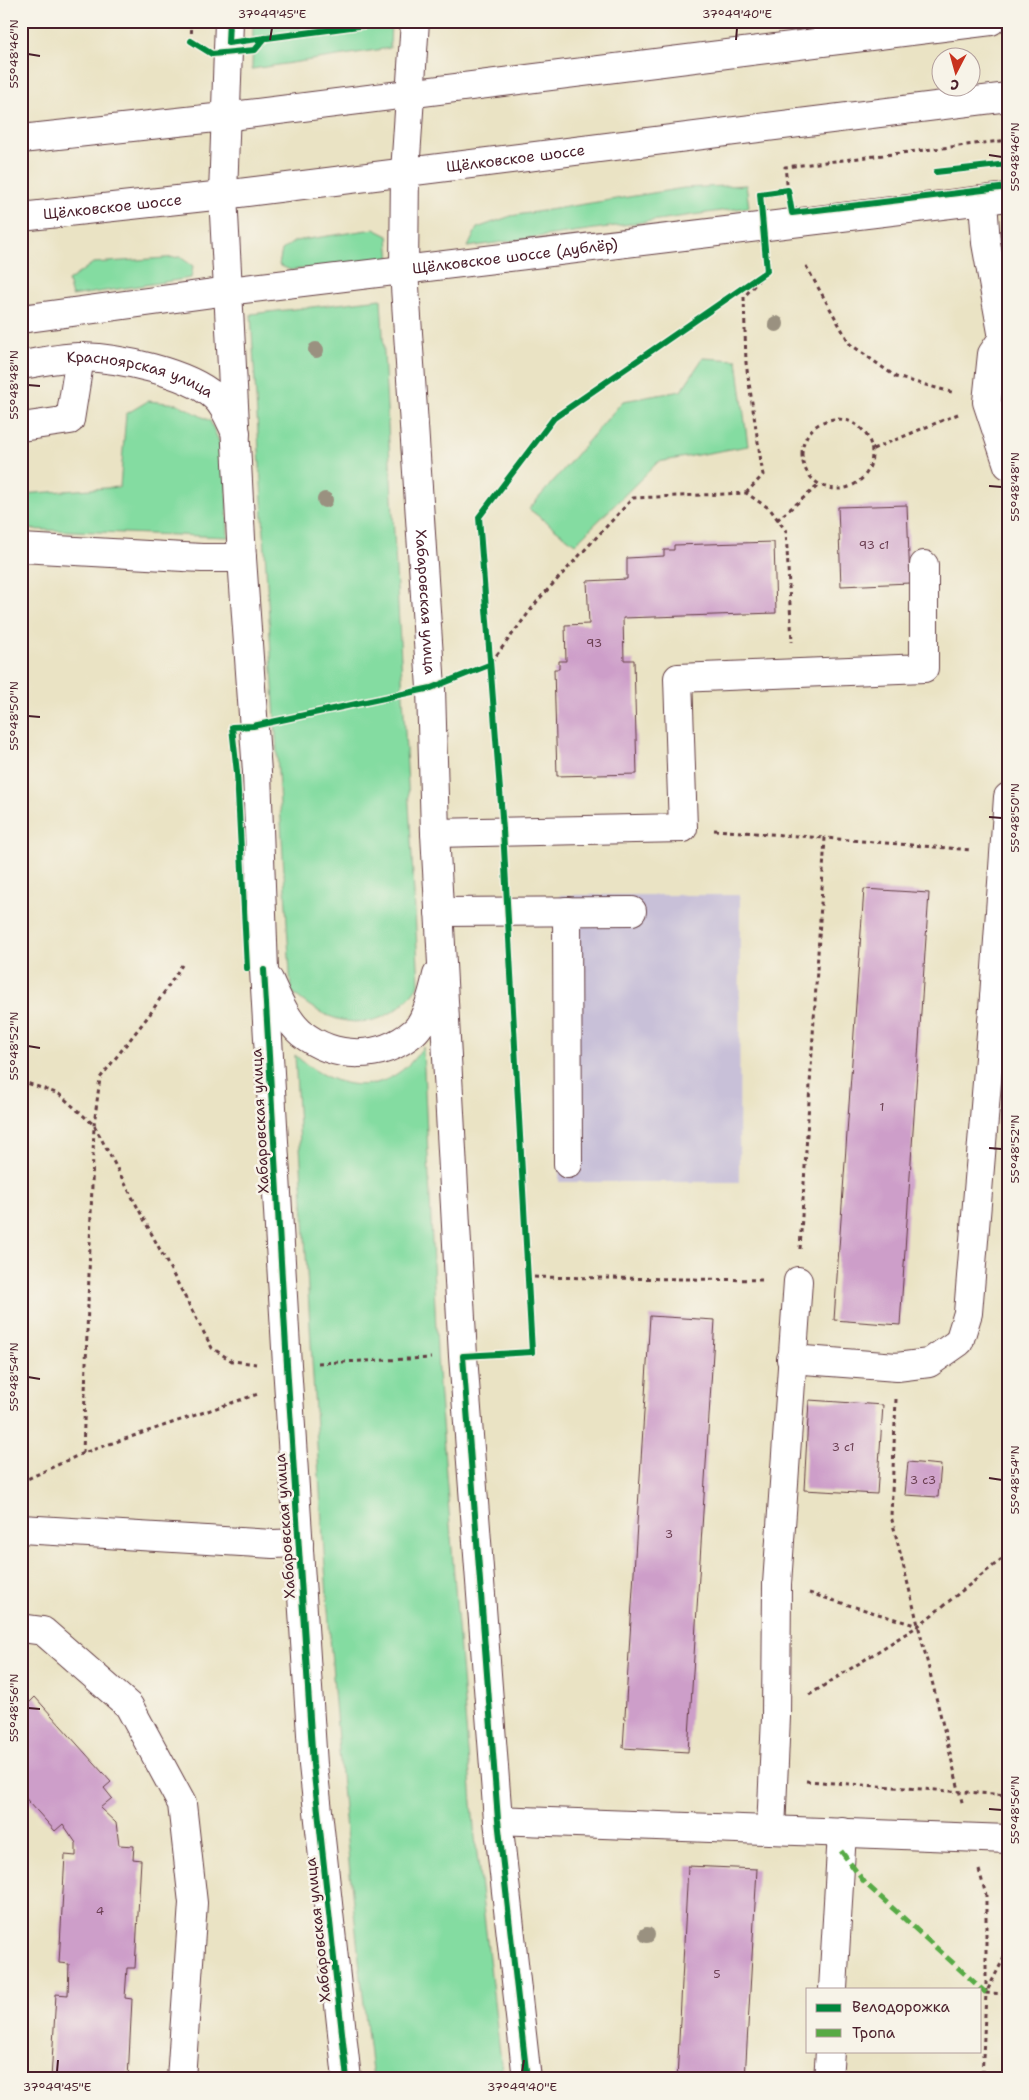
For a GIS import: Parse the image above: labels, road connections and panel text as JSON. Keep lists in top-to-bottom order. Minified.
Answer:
{"streets":{"main road":["Щёлковское шоссе","Щёлковское шоссе (дублёр)","Красноярская улица","Хабаровская улица"]},"crossings":[["Щёлковское шоссе","Хабаровская улица"],["Щёлковское шоссе (дублёр)","Хабаровская улица"],["Красноярская улица","Хабаровская улица"]],"house_numbers":["93 с1","93","1","3 с1","3 c3","3","4","5"],"legend":["Велодорожка","Тропа"],"north":"bottom","coordinates":["37°49'45\"E","37°49'40\"E","55°48'46\"N","55°48'48\"N","55°48'50\"N","55°48'52\"N","55°48'54\"N","55°48'56\"N"]}
